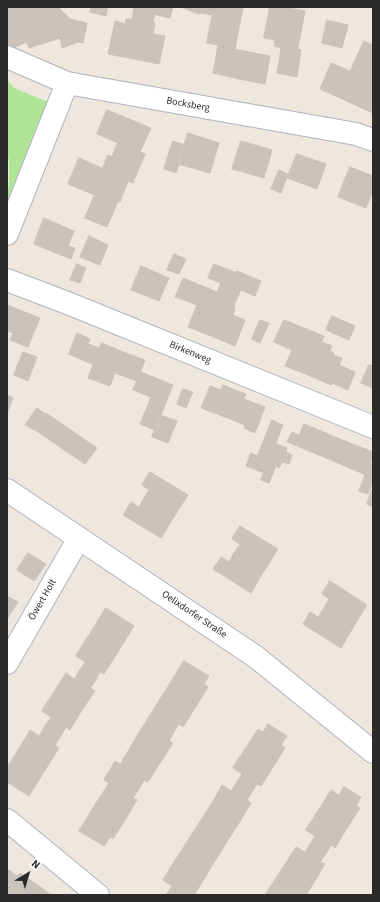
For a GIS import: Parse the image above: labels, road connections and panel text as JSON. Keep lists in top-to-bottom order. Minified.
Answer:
{"streets":{"street":["Bocksberg","Birkenweg","Öwert Holt","Oelixdorfer Straße"]},"crossings":[["Öwert Holt","Oelixdorfer Straße"]],"north":"top right"}
